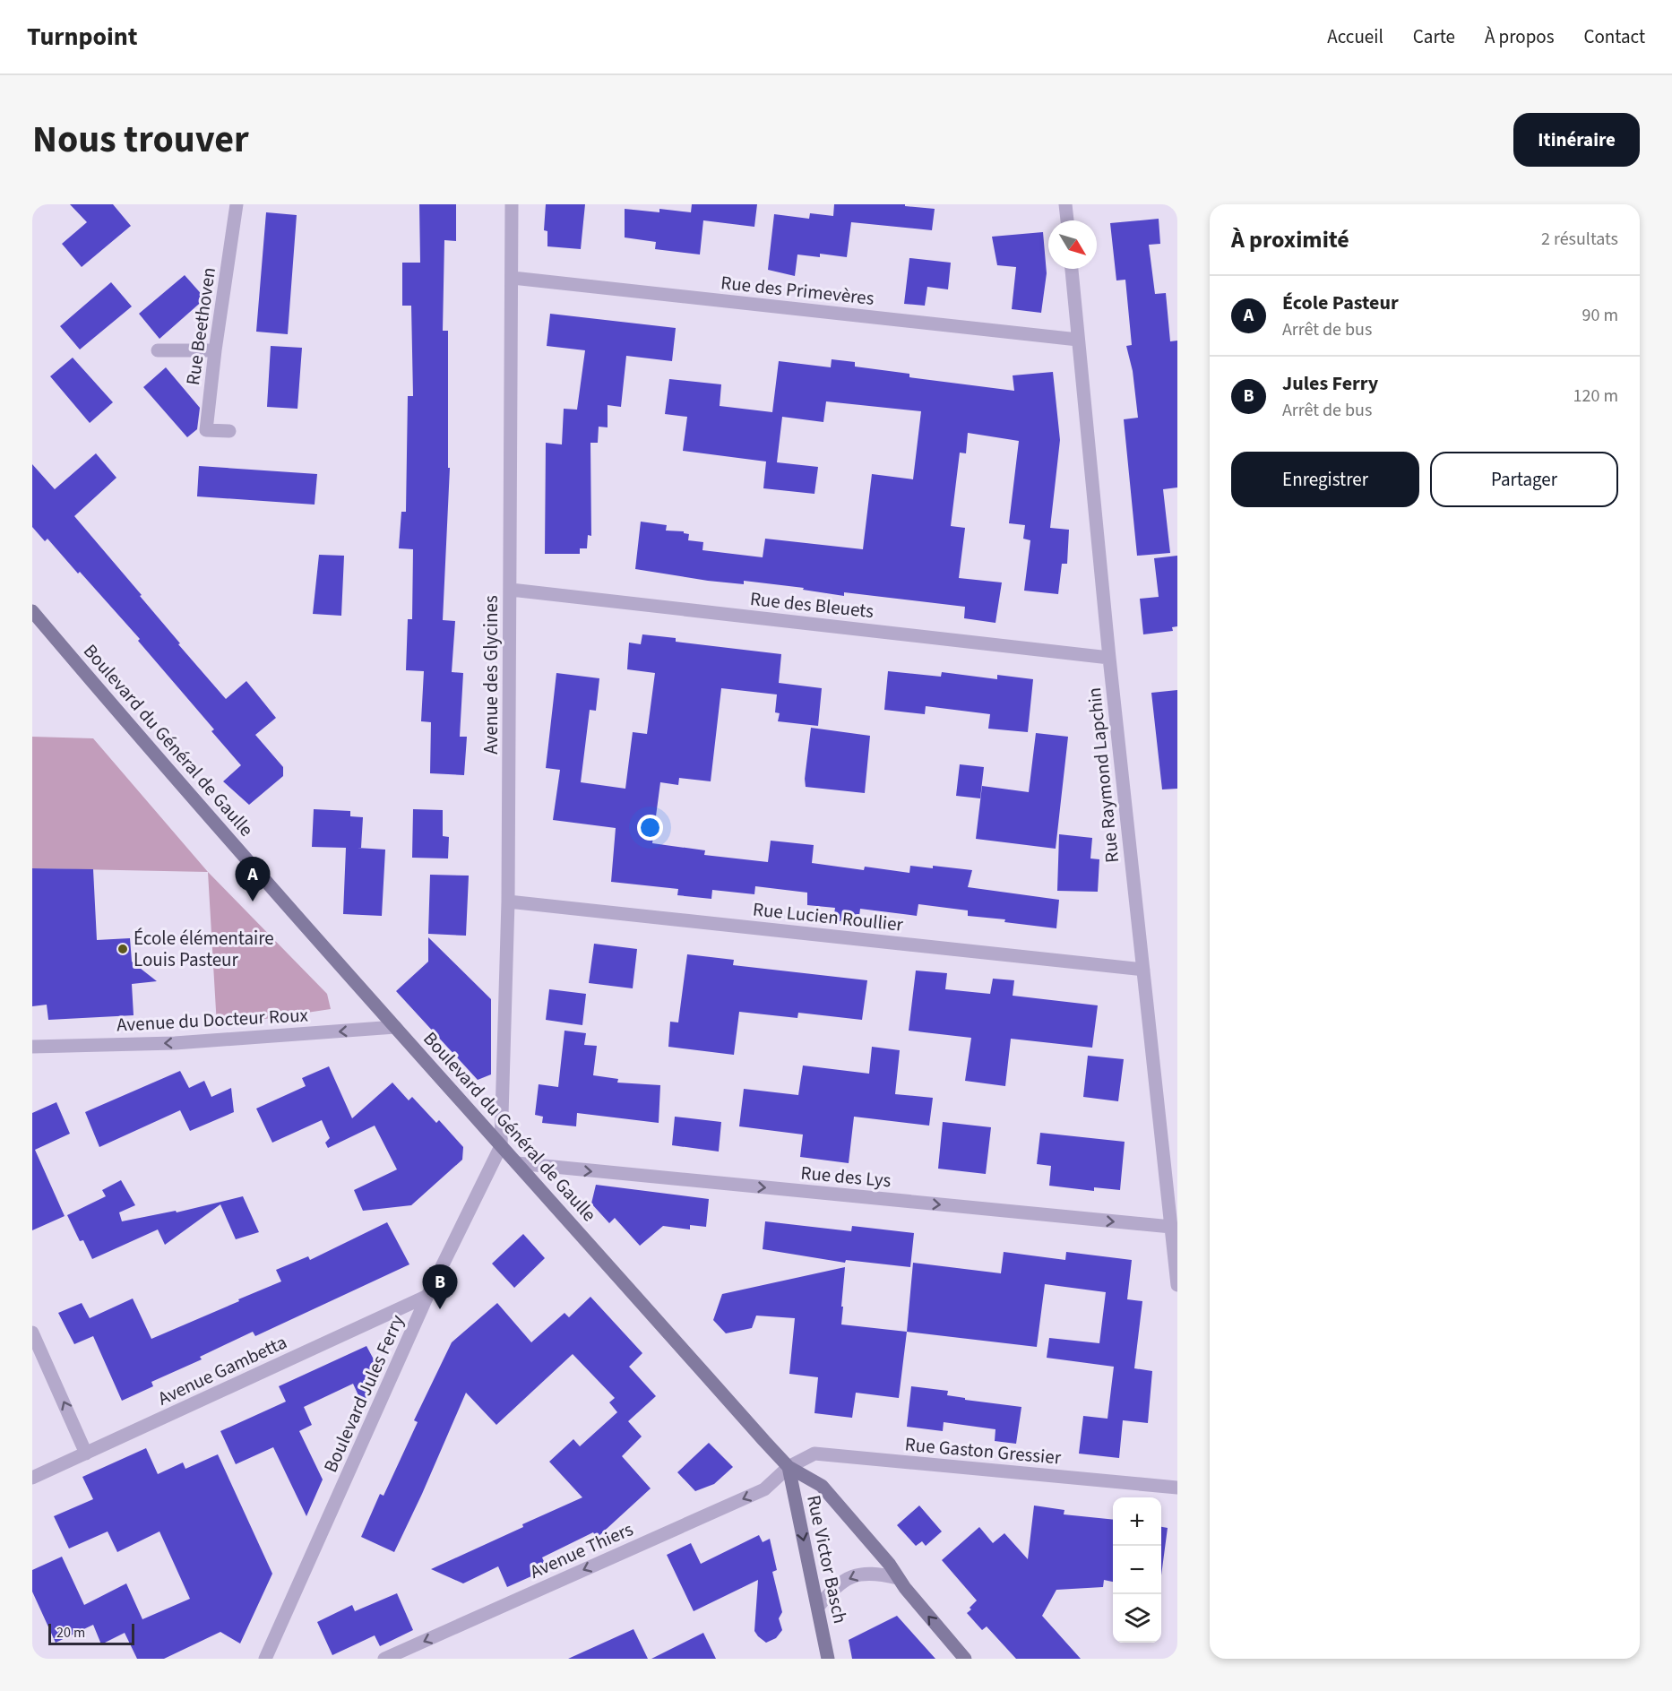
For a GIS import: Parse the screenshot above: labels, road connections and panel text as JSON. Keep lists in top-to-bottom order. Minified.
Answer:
{"streets":{"street":["Rue des Primevères","Rue Beethoven","Rue des Bleuets","Avenue des Glycines","Boulevard du Général de Gaulle","Rue Raymond Lapchin","Rue Lucien Roullier","Avenue du Docteur Roux","Rue des Lys","Avenue Gambetta","Boulevard Jules Ferry","Rue Gaston Gressier","Avenue Thiers","Rue Victor Basch"]},"crossings":[["Rue des Primevères","Avenue des Glycines"],["Rue des Primevères","Rue Raymond Lapchin"],["Rue des Bleuets","Avenue des Glycines"],["Rue des Bleuets","Rue Raymond Lapchin"],["Avenue des Glycines","Boulevard du Général de Gaulle"],["Avenue des Glycines","Rue Lucien Roullier"],["Avenue des Glycines","Boulevard Jules Ferry"],["Boulevard du Général de Gaulle","Avenue du Docteur Roux"],["Boulevard du Général de Gaulle","Rue des Lys"],["Boulevard du Général de Gaulle","Boulevard Jules Ferry"],["Boulevard du Général de Gaulle","Rue Gaston Gressier"],["Boulevard du Général de Gaulle","Avenue Thiers"],["Boulevard du Général de Gaulle","Rue Victor Basch"],["Rue Raymond Lapchin","Rue Lucien Roullier"],["Rue Raymond Lapchin","Rue des Lys"],["Avenue Gambetta","Boulevard Jules Ferry"],["Rue Gaston Gressier","Avenue Thiers"],["Rue Gaston Gressier","Rue Victor Basch"],["Avenue Thiers","Rue Victor Basch"]],"one_way":["Avenue du Docteur Roux","Rue des Lys","Avenue Thiers","Rue Victor Basch"],"places":["École élémentaire Louis Pasteur"],"scale_bar":"20 m","north":"bottom right","page":{"header":"Turnpoint","nav":["Accueil","Carte","À propos","Contact"],"title":"Nous trouver","buttons":["Itinéraire",["Enregistrer","Partager"]],"heading":["À proximité","2 résultats"],"list":[{"mark":"A","name":"École Pasteur","note":"Arrêt de bus","value":"90 m"},{"mark":"B","name":"Jules Ferry","note":"Arrêt de bus","value":"120 m"}],"pins":["A","B"],"map_buttons":["+","−"],"scale":"20 m"}}
